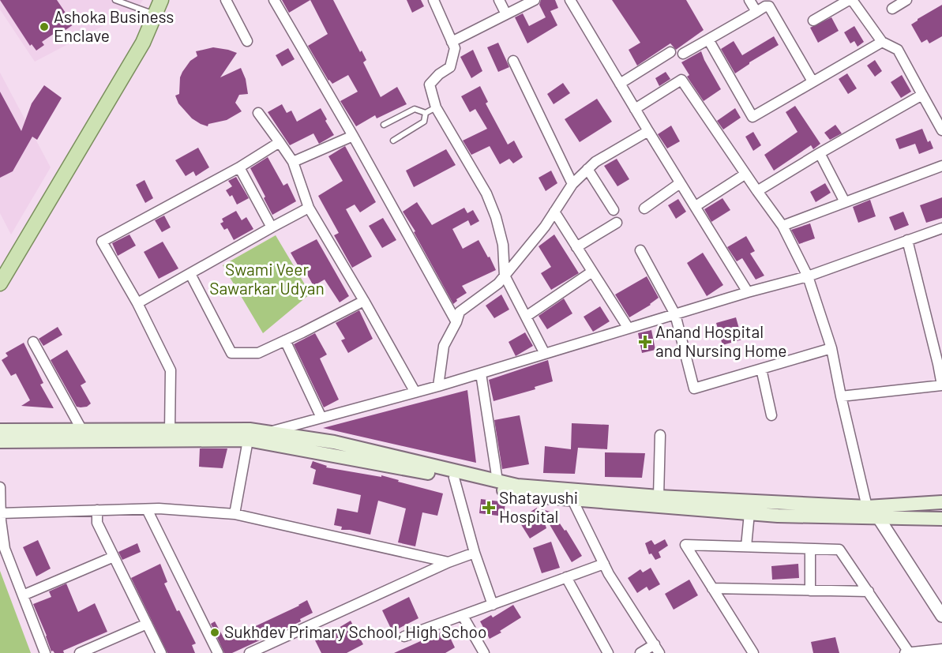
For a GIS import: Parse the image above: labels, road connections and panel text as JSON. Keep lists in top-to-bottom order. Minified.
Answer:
{"parks":["Swami Veer Sawarkar Udyan"],"places":{"other":["Ashoka Business Enclave","Sukhdev Primary School, High Schoo"],"health":["Anand Hospital and Nursing Home","Shatayushi Hospital"]}}
